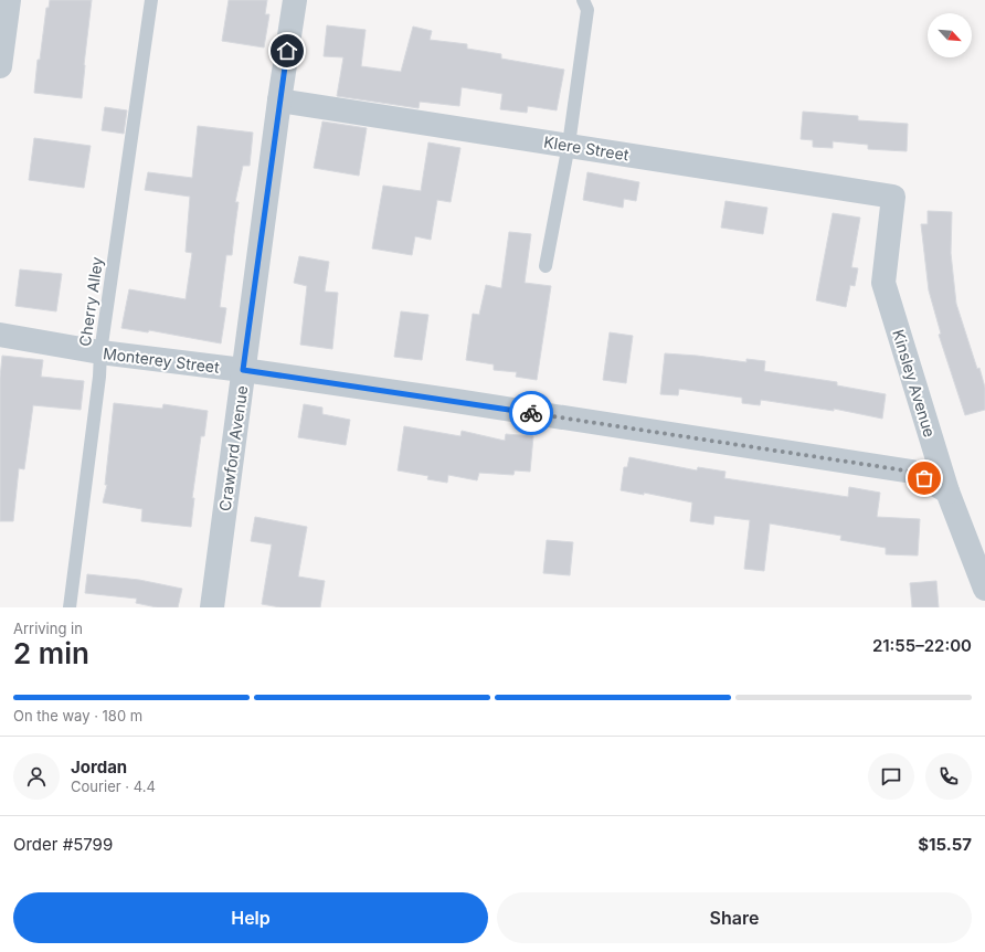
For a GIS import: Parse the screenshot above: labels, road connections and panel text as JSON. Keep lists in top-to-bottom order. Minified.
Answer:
{"streets":{"street":["Klere Street","Monterey Street","Kinsley Avenue","Crawford Avenue"],"lane":["Cherry Alley"]},"crossings":[["Klere Street","Kinsley Avenue"],["Klere Street","Crawford Avenue"],["Cherry Alley","Monterey Street"],["Monterey Street","Kinsley Avenue"],["Monterey Street","Crawford Avenue"]],"north":"bottom right","page":{"heading":["2 min","Arriving in","21:55–22:00"],"panel":["Jordan","Courier · 4.4","Order #5799","$15.57"],"bar":"On the way · 180 m","buttons":["Help","Share"]}}
